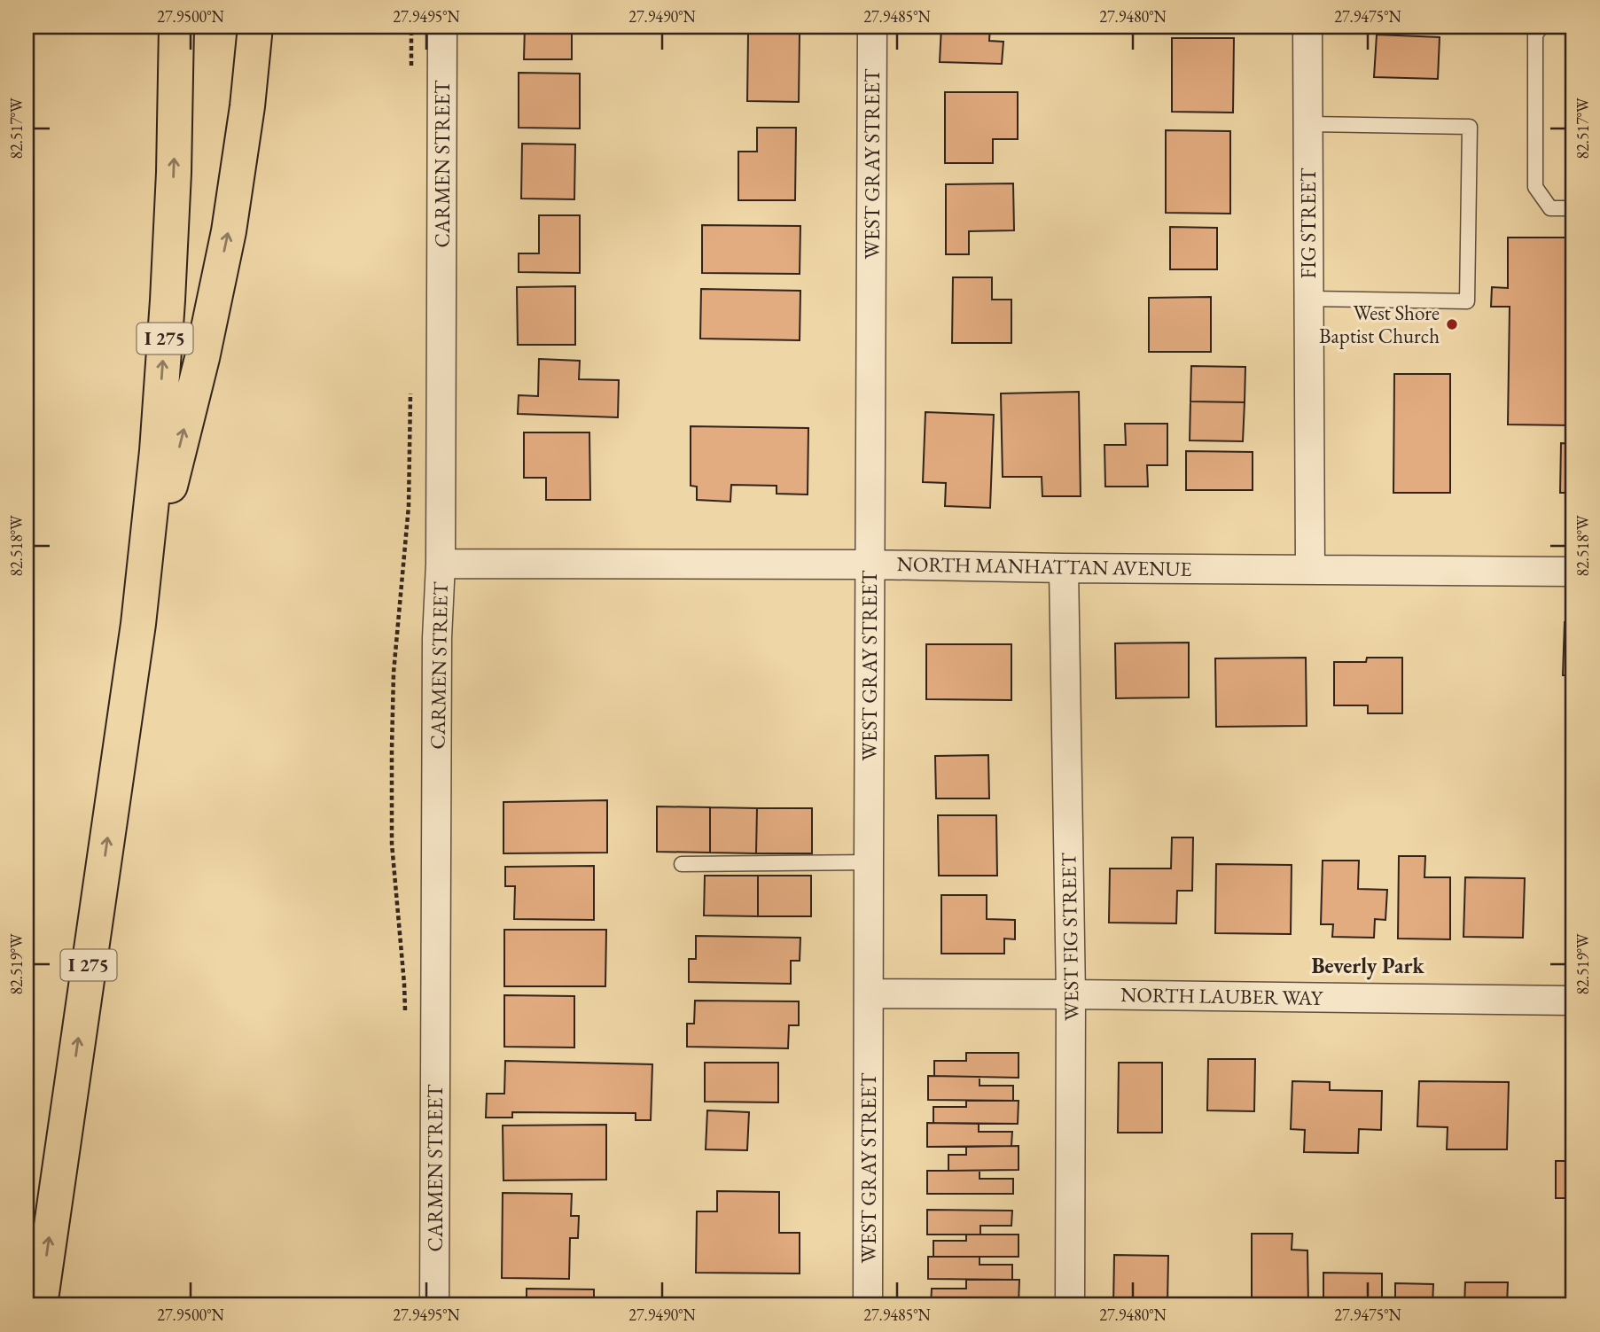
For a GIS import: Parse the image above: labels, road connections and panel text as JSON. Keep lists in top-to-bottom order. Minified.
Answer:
{"streets":{"highway":["I 275"],"street":["CARMEN STREET","WEST GRAY STREET","FIG STREET","NORTH MANHATTAN AVENUE","WEST FIG STREET","NORTH LAUBER WAY"]},"crossings":[["CARMEN STREET","NORTH MANHATTAN AVENUE"],["WEST GRAY STREET","NORTH MANHATTAN AVENUE"],["WEST GRAY STREET","NORTH LAUBER WAY"],["FIG STREET","NORTH MANHATTAN AVENUE"],["NORTH MANHATTAN AVENUE","WEST FIG STREET"],["WEST FIG STREET","NORTH LAUBER WAY"]],"districts":["Beverly Park"],"places":["West Shore Baptist Church"],"coordinates":["27.9500°N","27.9495°N","27.9490°N","27.9485°N","27.9480°N","27.9475°N","82.517°W","82.518°W","82.519°W"]}
